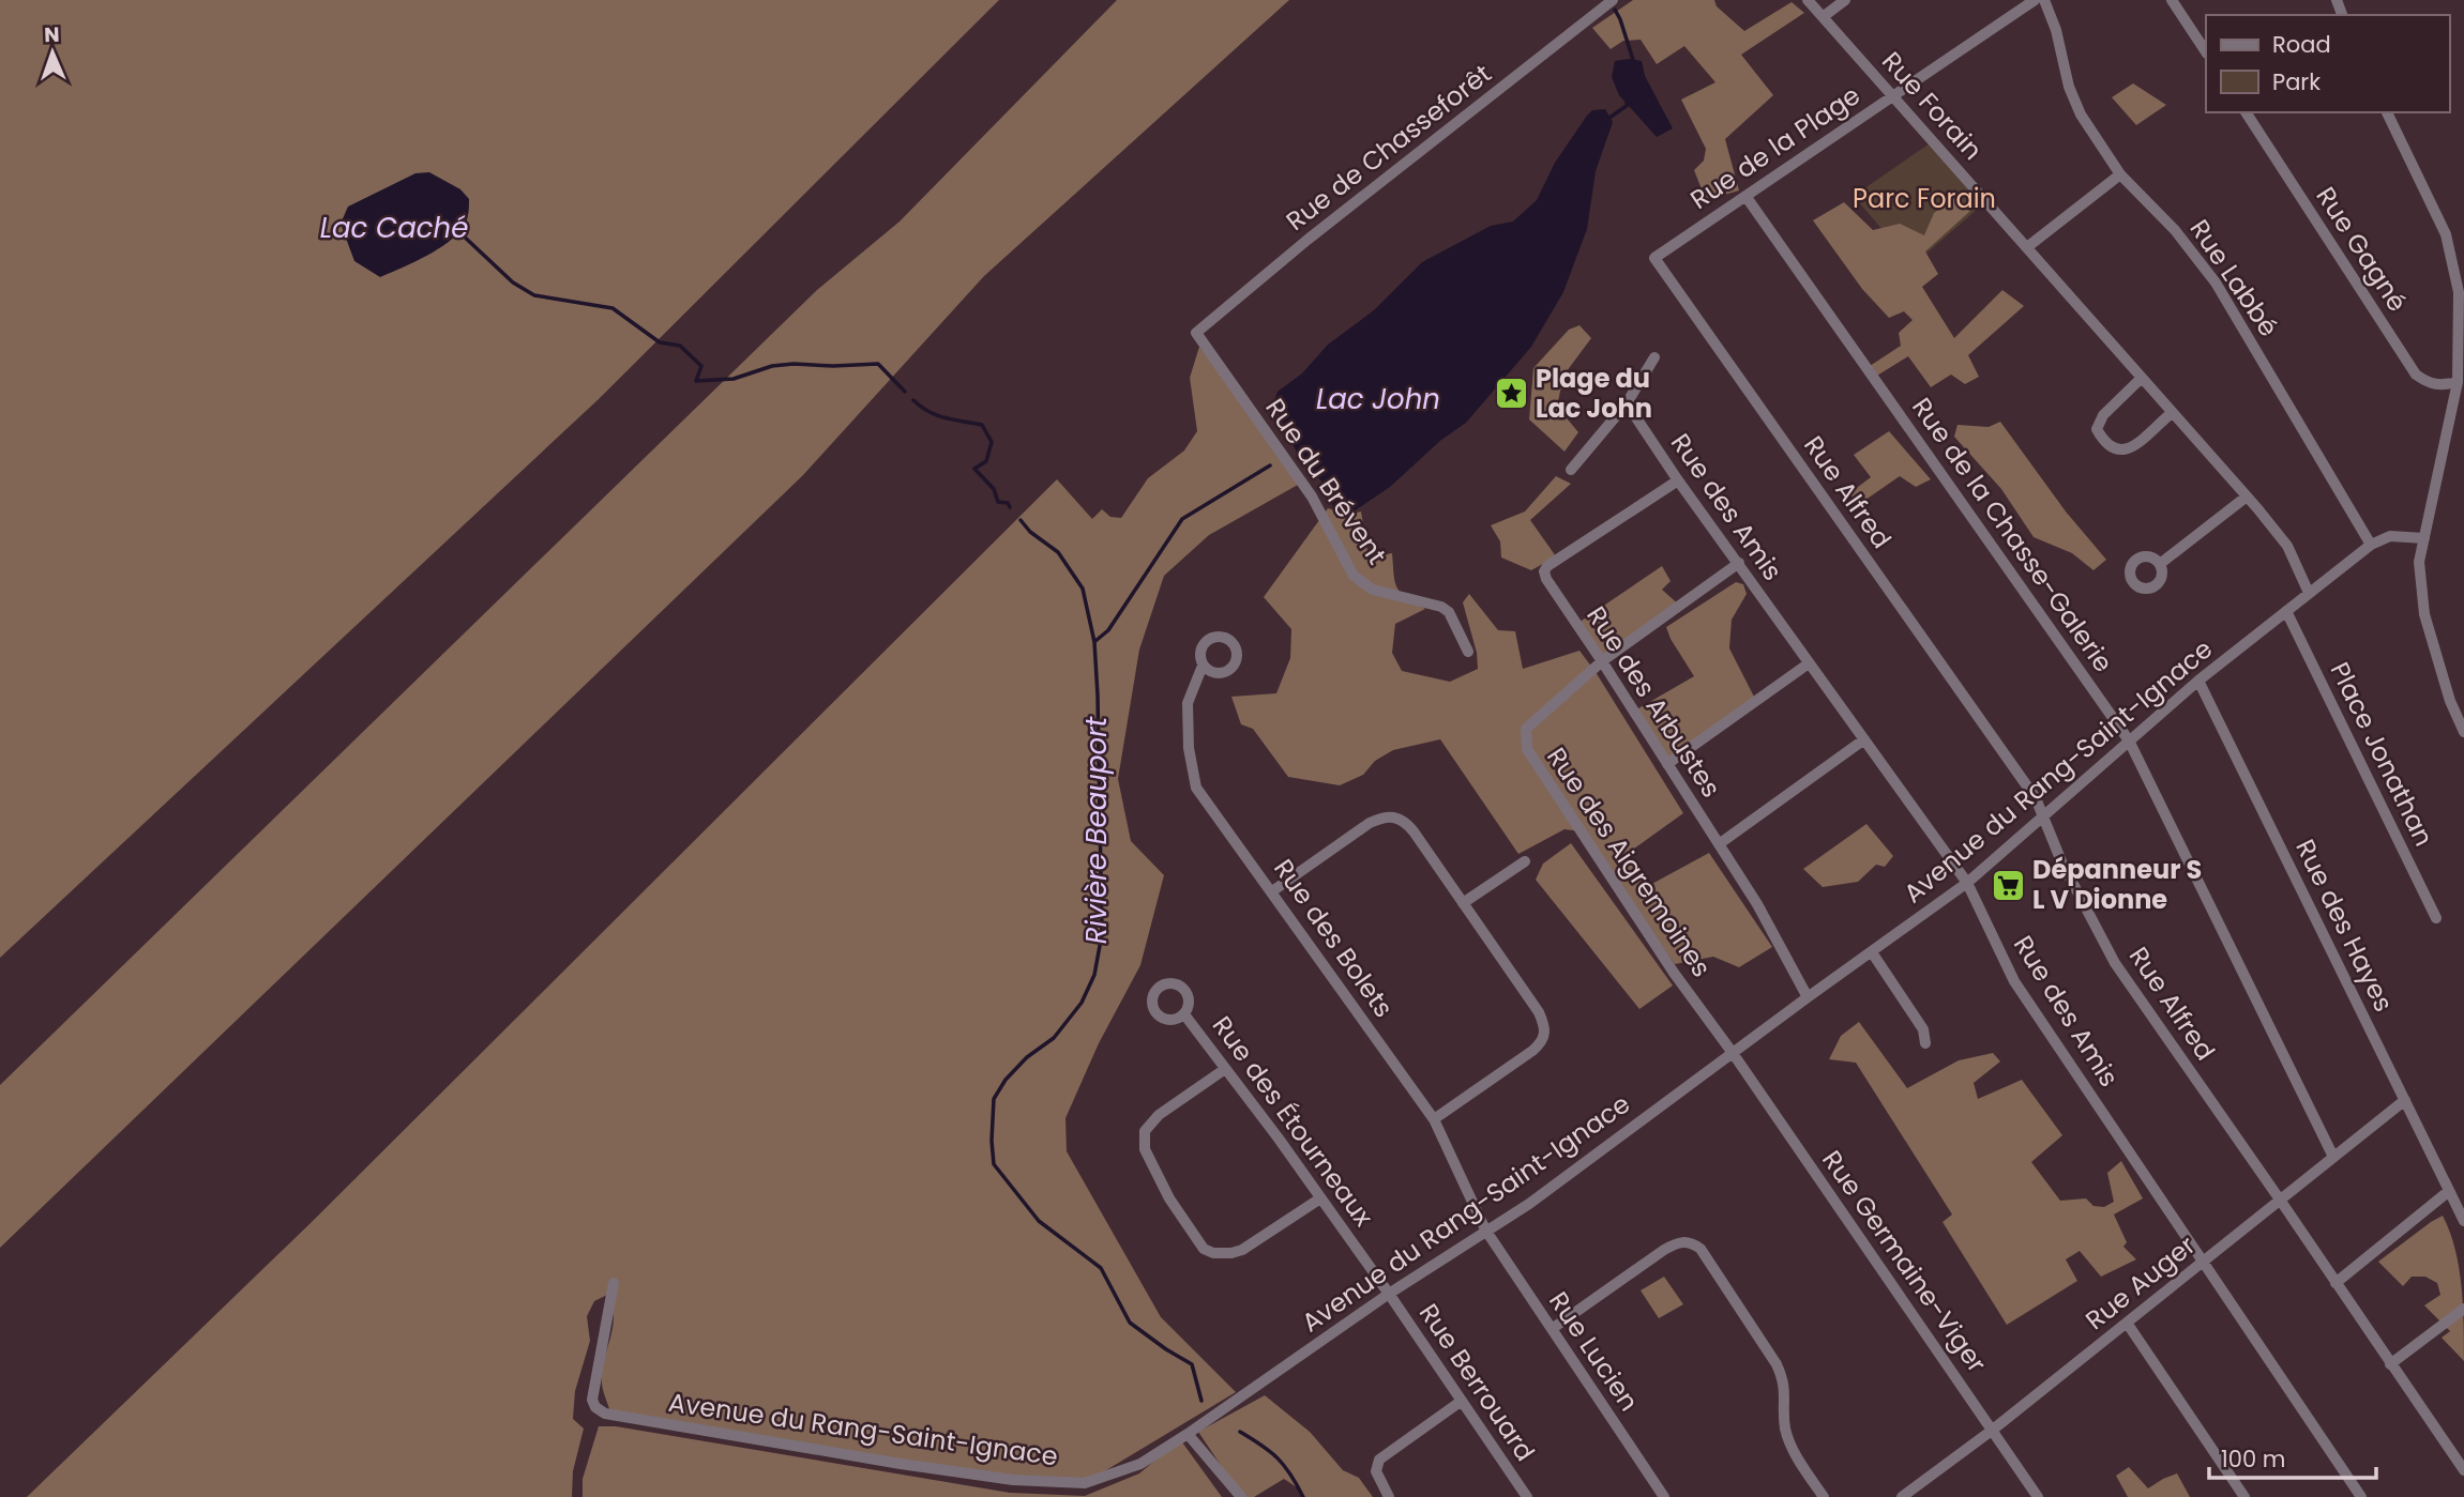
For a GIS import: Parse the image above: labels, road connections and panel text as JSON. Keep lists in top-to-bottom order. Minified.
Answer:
{"streets":{"street":["Rue Forain","Rue de Chasseforêt","Rue de la Plage","Rue Gagné","Rue Labbé","Rue du Brévent","Rue Alfred","Rue des Amis","Rue de la Chasse-Galerie","Rue des Arbustes","Place Jonathan","Avenue du Rang-Saint-Ignace","Rue des Aigremoines","Rue des Hayes","Rue des Bolets","Rue des Étourneaux","Rue Germaine-Viger","Rue Auger","Rue Lucien","Rue Berrouard"]},"crossings":[["Rue Forain","Rue de la Plage"],["Rue Forain","Avenue du Rang-Saint-Ignace"],["Rue de Chasseforêt","Rue du Brévent"],["Rue de la Plage","Rue Alfred"],["Rue de la Plage","Rue de la Chasse-Galerie"],["Rue Labbé","Avenue du Rang-Saint-Ignace"],["Rue Alfred","Avenue du Rang-Saint-Ignace"],["Rue Alfred","Rue Auger"],["Rue des Amis","Rue des Arbustes"],["Rue des Amis","Avenue du Rang-Saint-Ignace"],["Rue des Amis","Rue des Aigremoines"],["Rue des Amis","Rue Auger"],["Rue de la Chasse-Galerie","Avenue du Rang-Saint-Ignace"],["Rue de la Chasse-Galerie","Rue Auger"],["Rue des Arbustes","Avenue du Rang-Saint-Ignace"],["Rue des Arbustes","Rue des Aigremoines"],["Place Jonathan","Avenue du Rang-Saint-Ignace"],["Avenue du Rang-Saint-Ignace","Rue des Aigremoines"],["Avenue du Rang-Saint-Ignace","Rue des Hayes"],["Avenue du Rang-Saint-Ignace","Rue des Bolets"],["Avenue du Rang-Saint-Ignace","Rue des Étourneaux"],["Avenue du Rang-Saint-Ignace","Rue Germaine-Viger"],["Avenue du Rang-Saint-Ignace","Rue Lucien"],["Avenue du Rang-Saint-Ignace","Rue Berrouard"],["Rue des Aigremoines","Rue Germaine-Viger"],["Rue des Hayes","Rue Auger"],["Rue des Bolets","Rue Lucien"],["Rue des Étourneaux","Rue Berrouard"],["Rue Germaine-Viger","Rue Auger"]],"water":["Lac Caché","Lac John","Rivière Beauport"],"parks":["Parc Forain"],"places":{"place":["Plage du Lac John"],"supermarket":["Dépanneur S L V Dionne"]},"legend":["Road","Park"],"scale_bar":"100 m","north":"top"}
